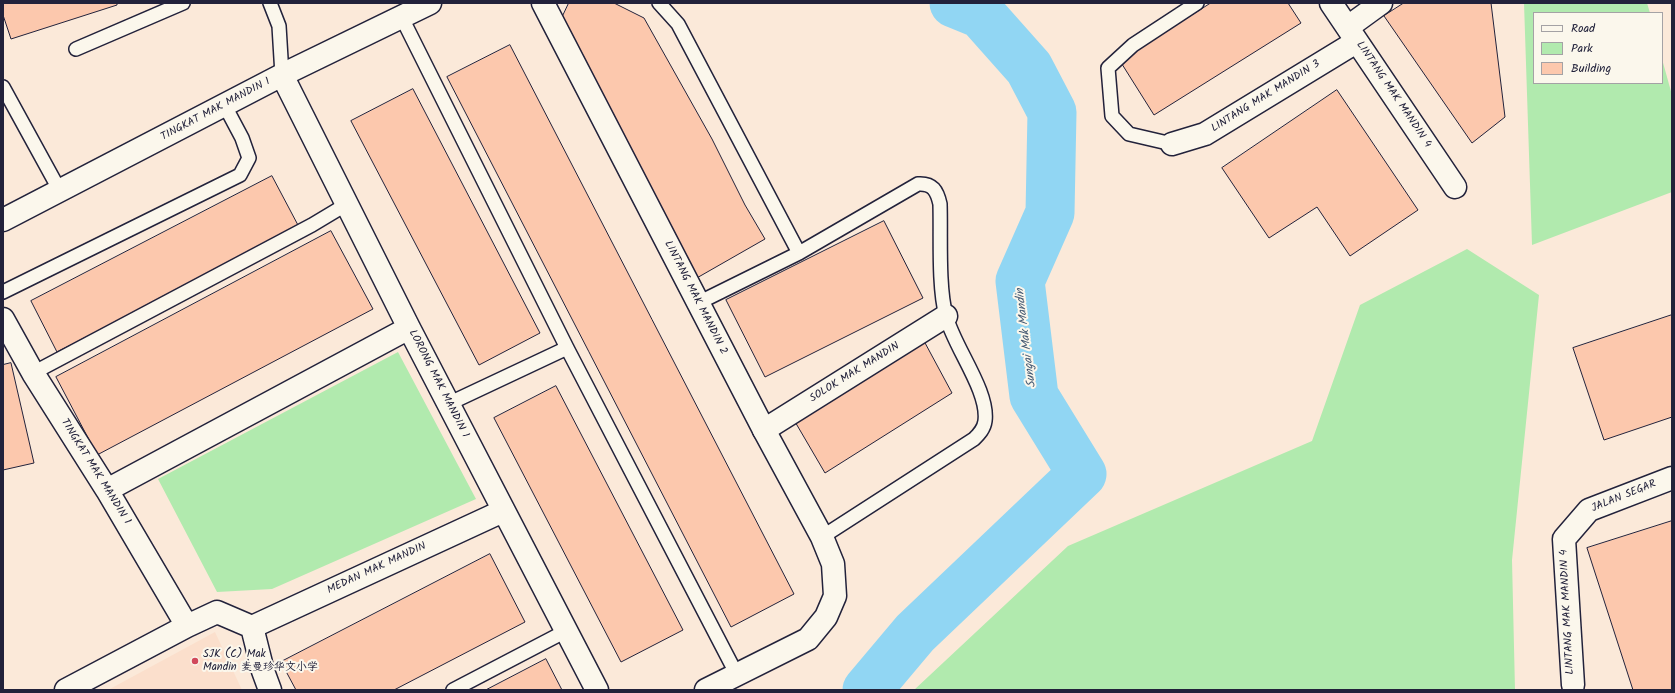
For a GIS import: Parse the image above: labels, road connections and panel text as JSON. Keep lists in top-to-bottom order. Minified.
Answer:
{"streets":{"street":["LINTANG MAK MANDIN 4","LINTANG MAK MANDIN 3","TINGKAT MAK MANDIN 1","LINTANG MAK MANDIN 2","SOLOK MAK MANDIN","LORONG MAK MANDIN 1","JALAN SEGAR","MEDAN MAK MANDIN"]},"crossings":[["LINTANG MAK MANDIN 4","LINTANG MAK MANDIN 3"],["LINTANG MAK MANDIN 4","JALAN SEGAR"],["TINGKAT MAK MANDIN 1","LORONG MAK MANDIN 1"],["LINTANG MAK MANDIN 2","SOLOK MAK MANDIN"],["LORONG MAK MANDIN 1","MEDAN MAK MANDIN"]],"water":["Sungai Mak Mandin"],"places":["SJK (C) Mak Mandin 麦曼珍华文小学"],"legend":["Road","Park","Building"]}
